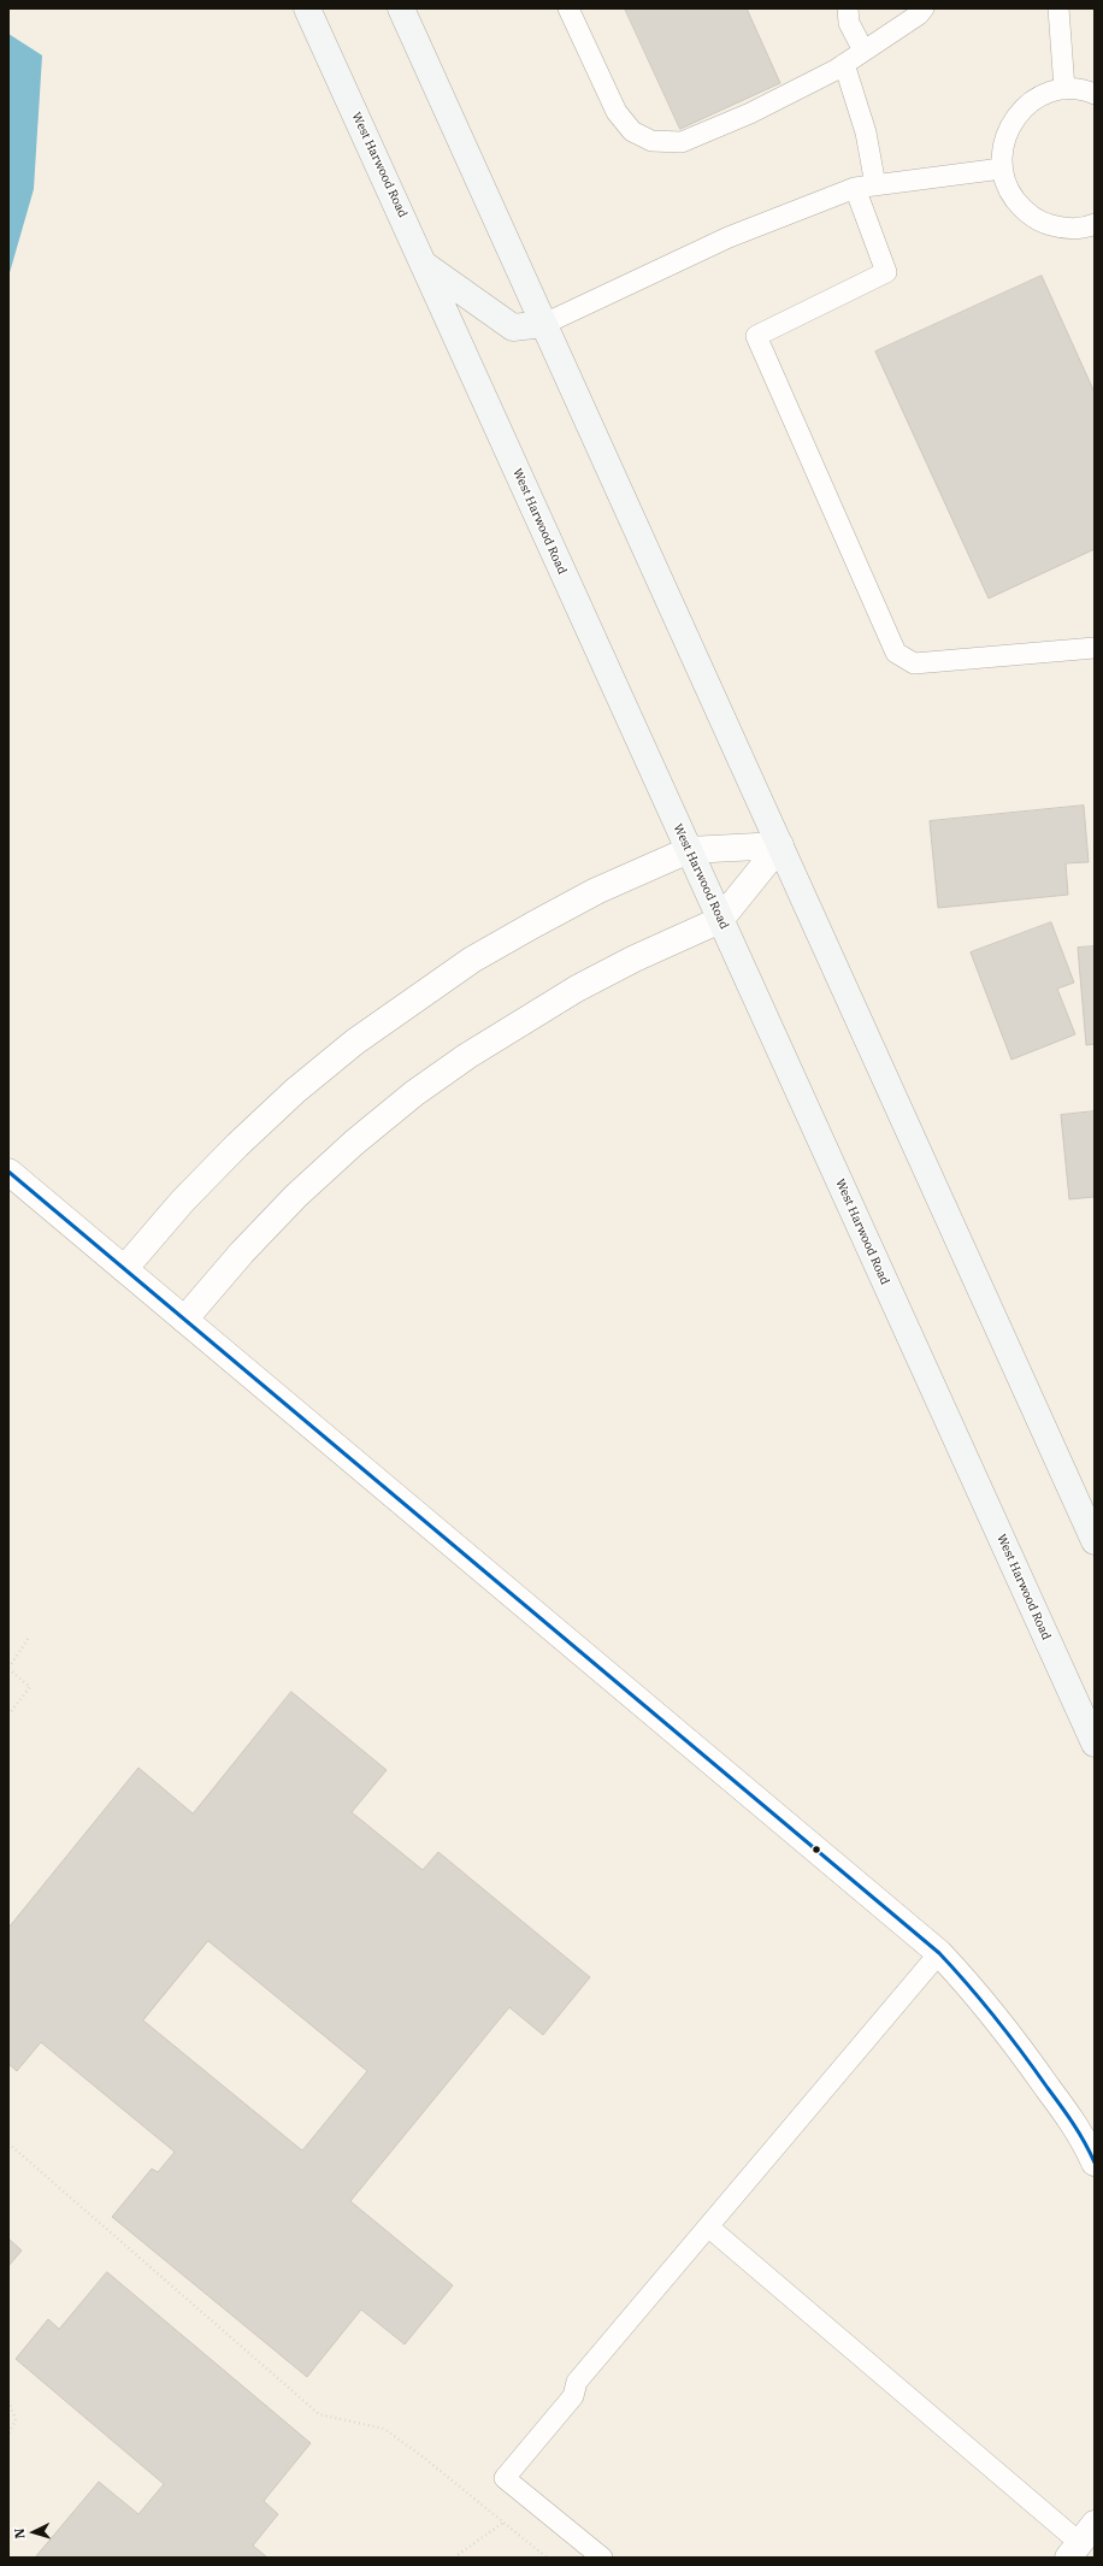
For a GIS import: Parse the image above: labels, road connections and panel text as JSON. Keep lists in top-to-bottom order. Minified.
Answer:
{"streets":{"main road":["West Harwood Road"]},"north":"left"}
